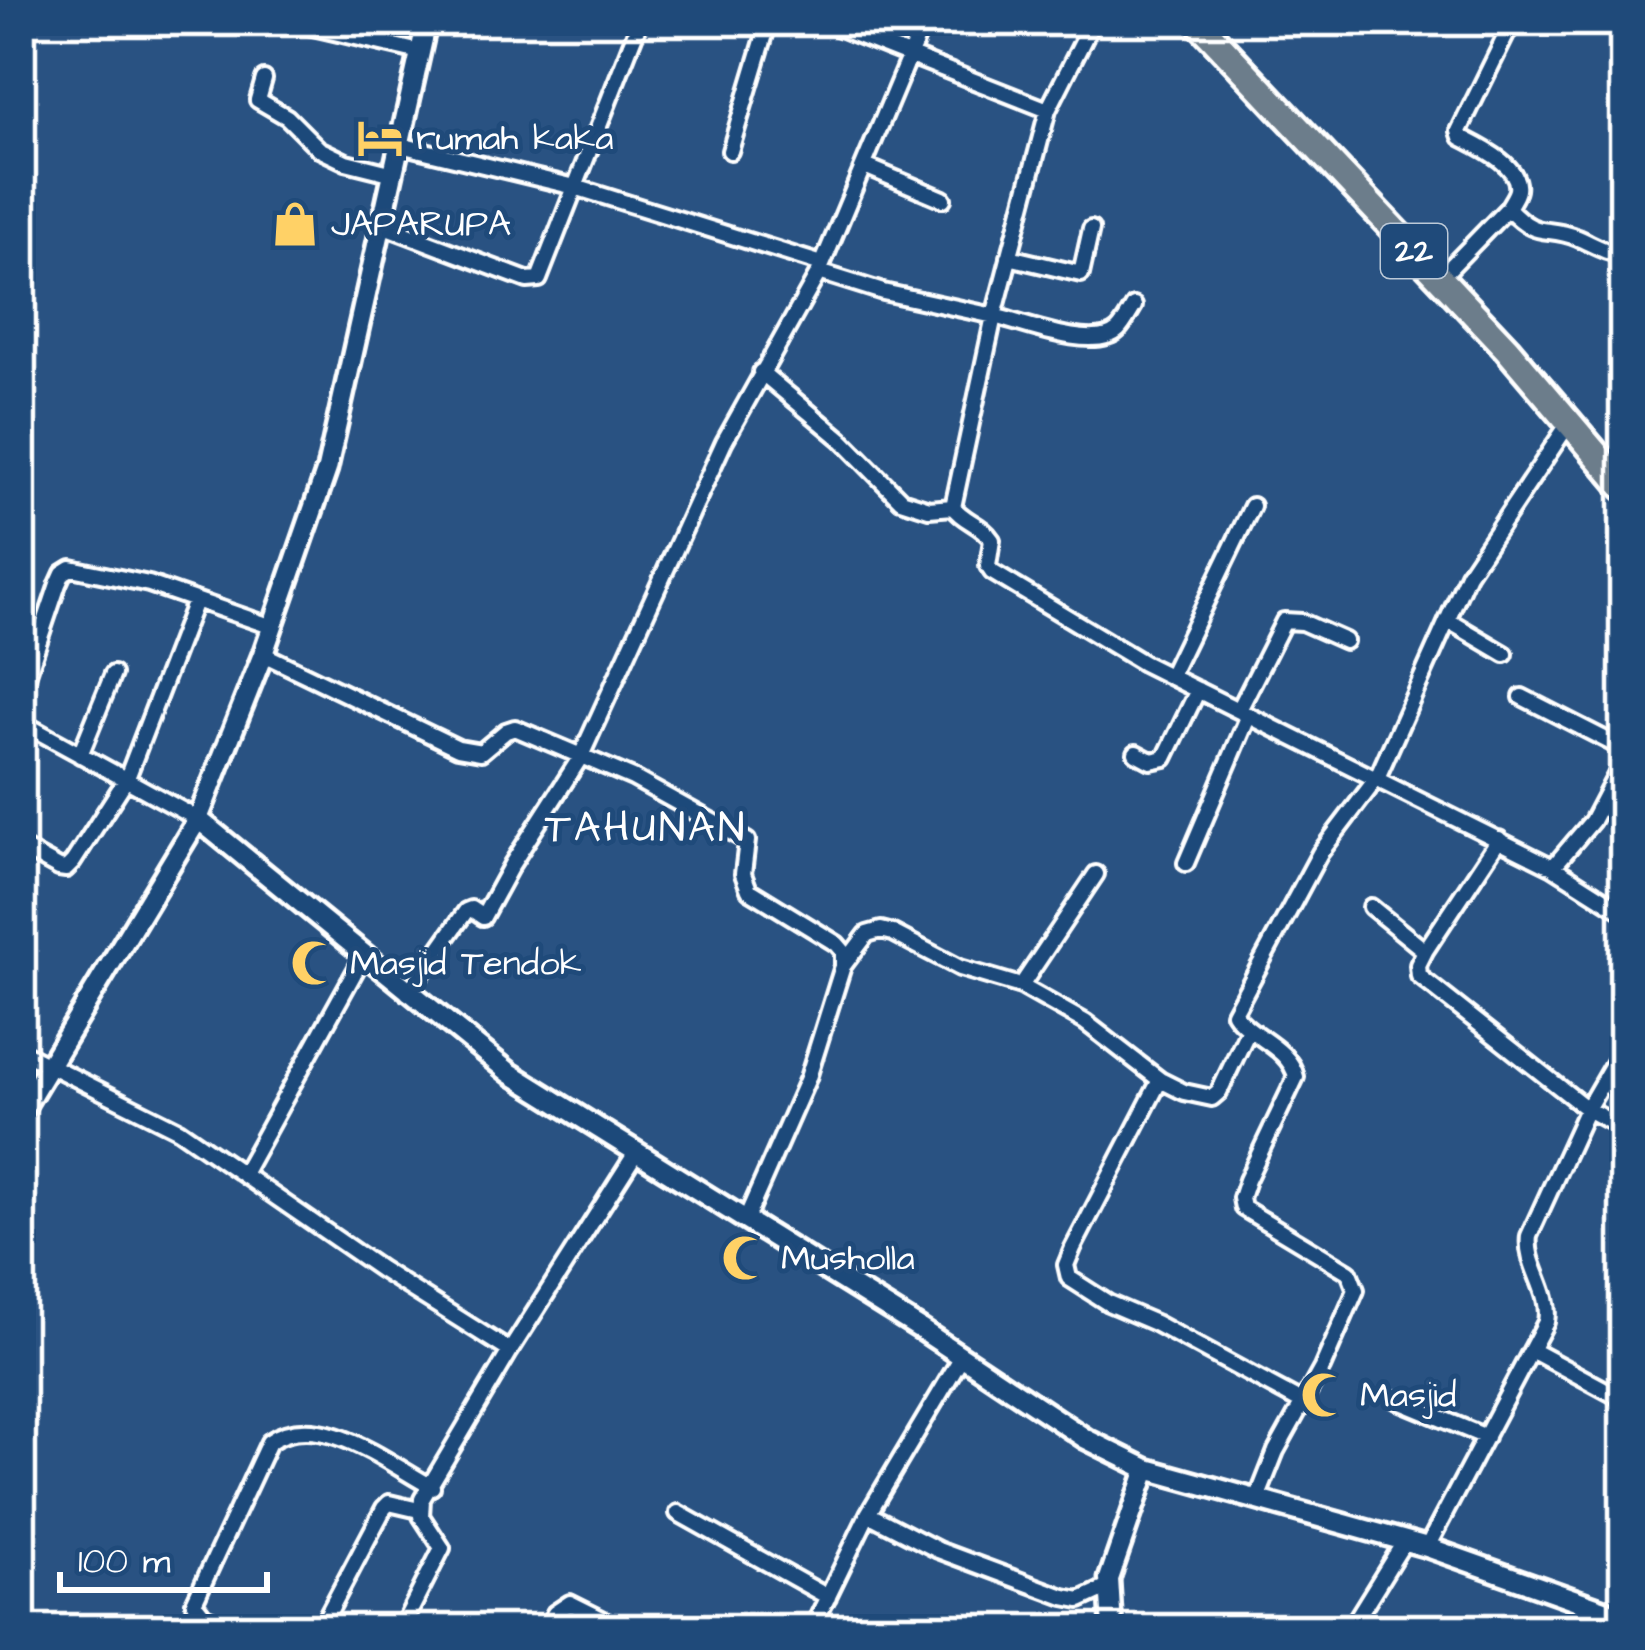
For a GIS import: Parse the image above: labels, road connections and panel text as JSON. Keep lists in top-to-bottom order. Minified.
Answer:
{"streets":{"highway":["22"]},"districts":["TAHUNAN"],"places":{"hotel":["rumah kaka"],"shop":["JAPARUPA"],"mosque":["Masjid Tendok","Musholla","Masjid"]},"scale_bar":"100 m"}
